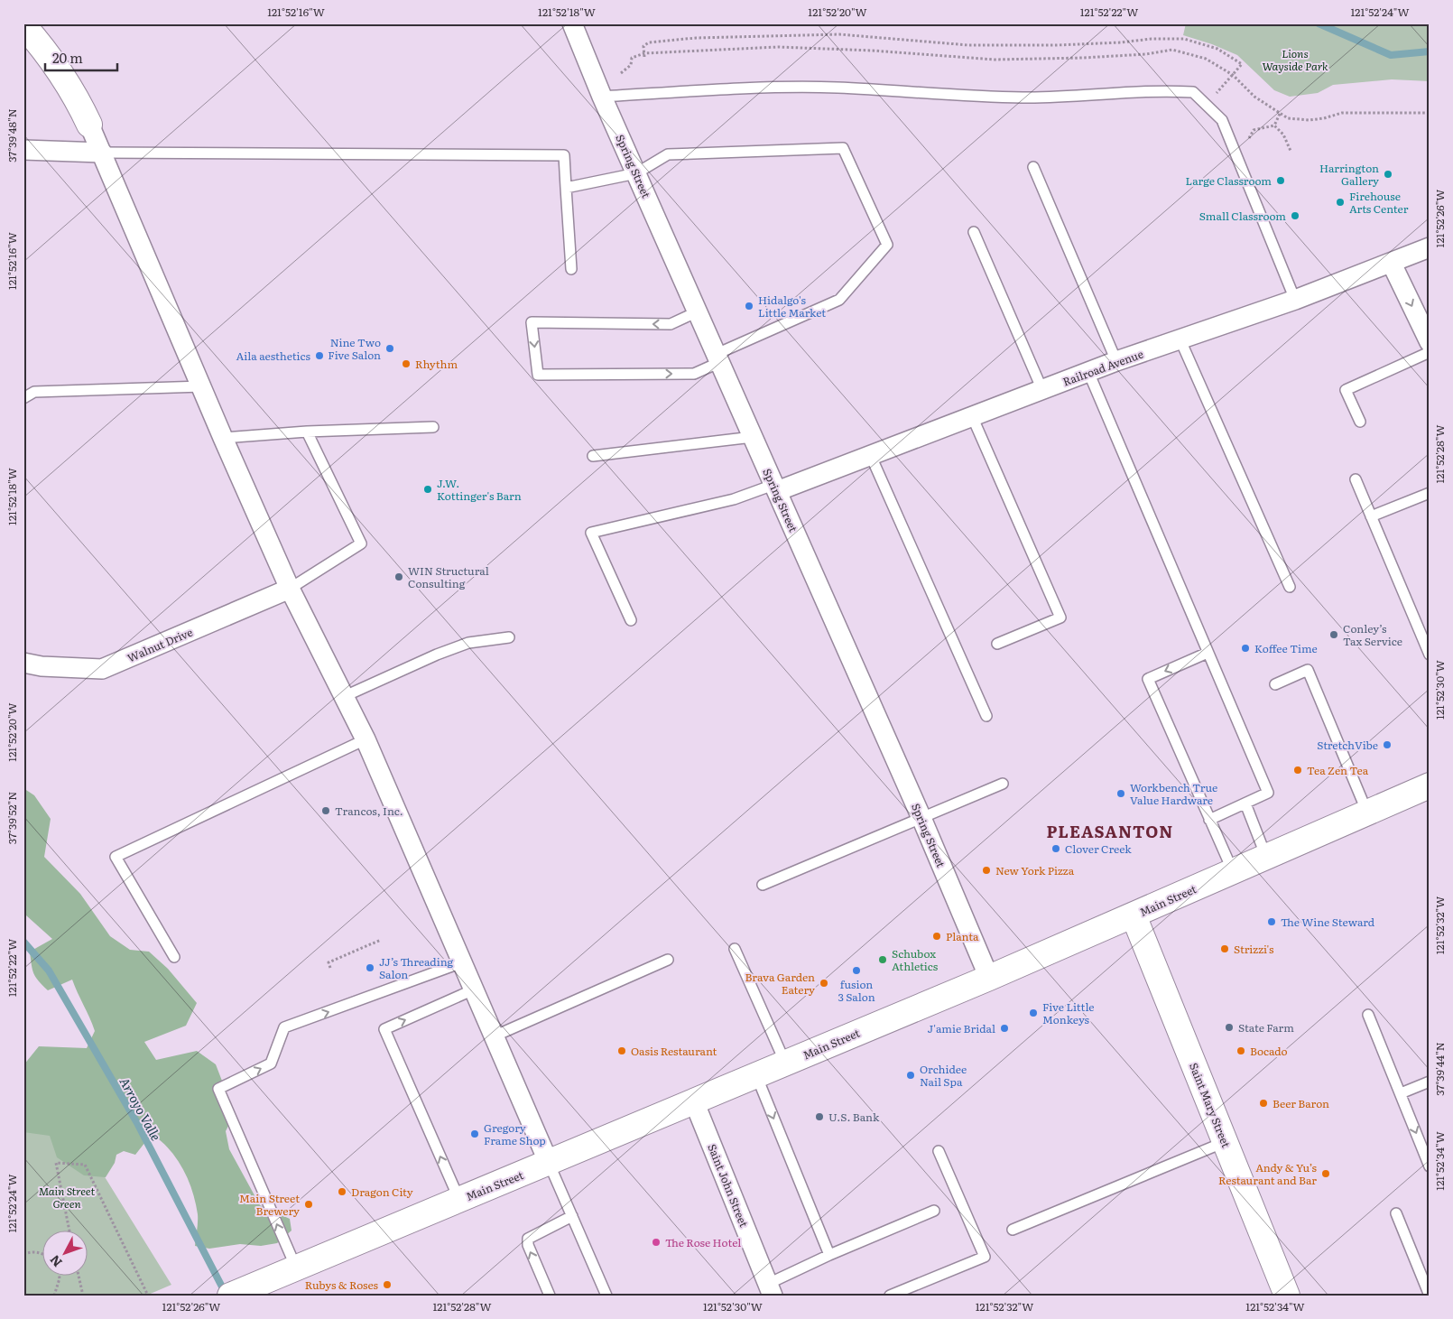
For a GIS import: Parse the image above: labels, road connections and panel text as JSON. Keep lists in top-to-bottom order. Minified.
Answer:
{"streets":{"street":["Spring Street","Railroad Avenue","Walnut Drive","Main Street","Saint Mary Street","Saint John Street"]},"crossings":[["Spring Street","Railroad Avenue"],["Spring Street","Main Street"],["Main Street","Saint Mary Street"],["Main Street","Saint John Street"]],"districts":["PLEASANTON"],"water":["Arroyo Valle"],"parks":["Lions Wayside Park","Main Street Green"],"places":["Harrington Gallery","Large Classroom","Firehouse Arts Center","Small Classroom","Hidalgo's Little Market","Nine Two Five Salon","Aila aesthetics","Rhythm","J.W. Kottinger's Barn","WIN Structural Consulting","Conley’s Tax Service","Koffee Time","StretchVibe","Tea Zen Tea","Workbench True Value Hardware","Trancos, Inc.","Clover Creek","New York Pizza","The Wine Steward","Planta","Strizzi's","Schubox Athletics","JJ’s Threading Salon","fusion 3 Salon","Brava Garden Eatery","Five Little Monkeys","State Farm","J'amie Bridal","Oasis Restaurant","Bocado","Orchidee Nail Spa","Beer Baron","U.S. Bank","Gregory Frame Shop","Andy & Yu’s Restaurant and Bar","Dragon City","Main Street Brewery","The Rose Hotel","Rubys & Roses"],"scale_bar":"20 m","north":"bottom left","coordinates":["121°52'16\"W","121°52'18\"W","121°52'20\"W","121°52'22\"W","121°52'24\"W","37°39'48\"N","121°52'26\"W","121°52'28\"W","121°52'30\"W","37°39'52\"N","121°52'32\"W","37°39'44\"N","121°52'34\"W"]}
